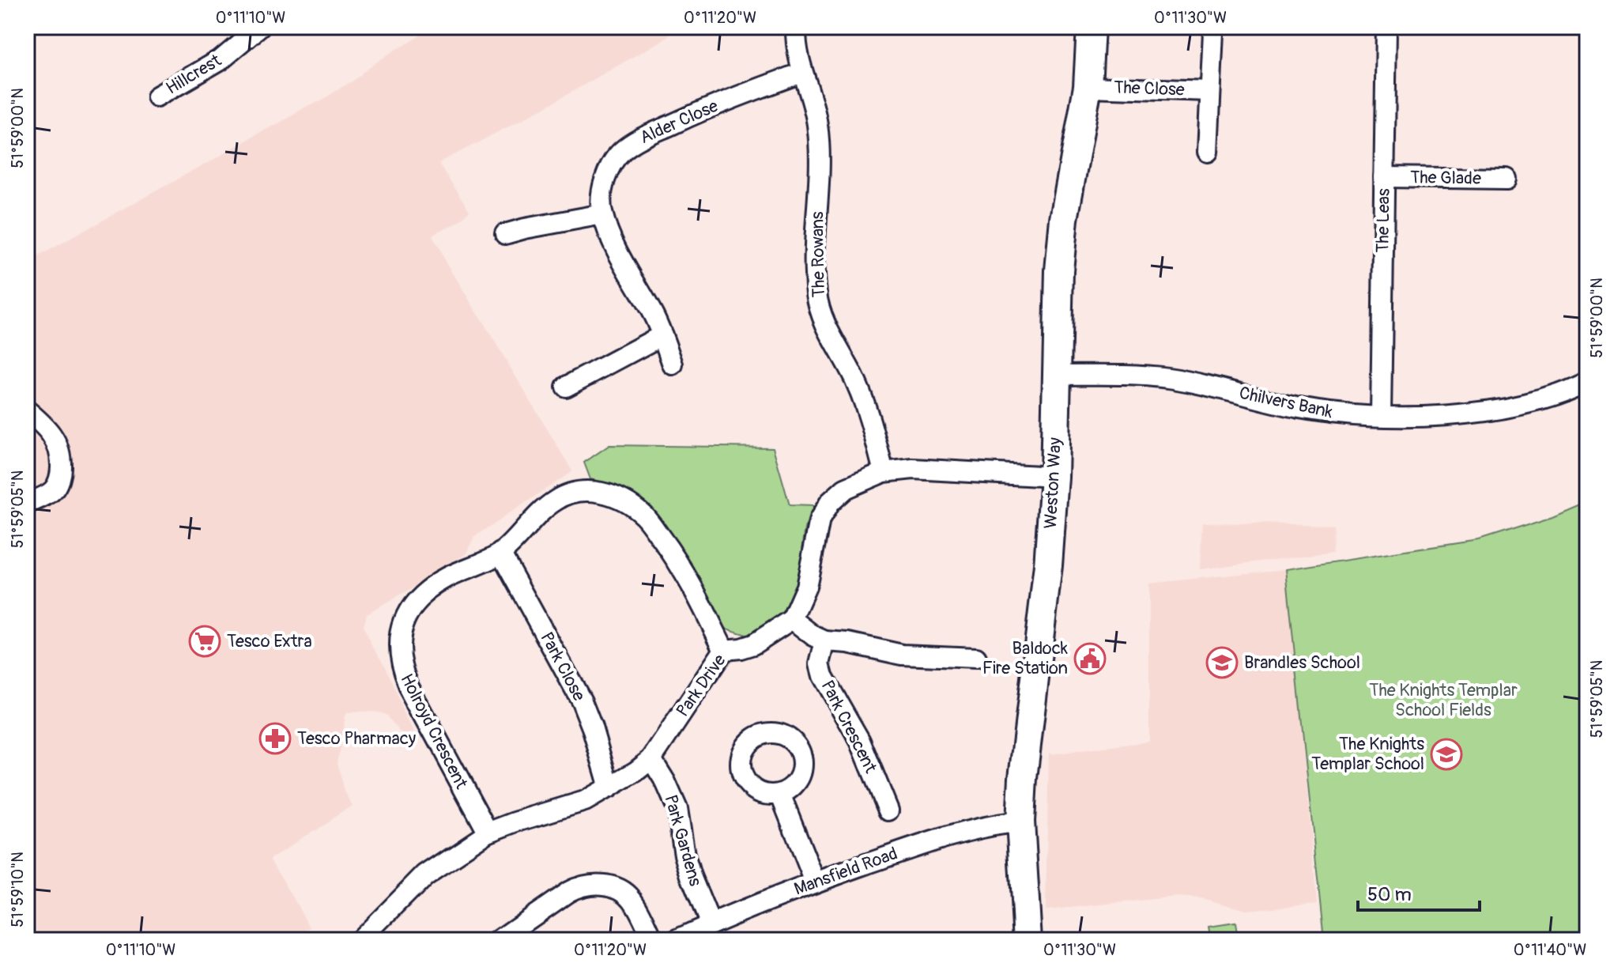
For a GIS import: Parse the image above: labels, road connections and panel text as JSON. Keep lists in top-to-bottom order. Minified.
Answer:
{"streets":{"street":["Hillcrest","The Close","Alder Close","The Glade","The Leas","The Rowans","Chilvers Bank","Weston Way","Park Close","Park Drive","Park Crescent","Holroyd Crescent","Park Gardens","Mansfield Road"]},"crossings":[["The Close","Weston Way"],["Alder Close","The Rowans"],["The Glade","The Leas"],["The Leas","Chilvers Bank"],["Chilvers Bank","Weston Way"],["Weston Way","Mansfield Road"],["Park Close","Park Drive"],["Park Close","Holroyd Crescent"],["Park Drive","Holroyd Crescent"],["Park Drive","Park Gardens"],["Park Gardens","Mansfield Road"]],"parks":["The Knights Templar School Fields"],"places":{"supermarket":["Tesco Extra"],"public building":["Baldock Fire Station"],"school or university":["Brandles School","The Knights Templar School"],"pharmacy":["Tesco Pharmacy"]},"scale_bar":"50 m","coordinates":["0°11'10\"W","0°11'20\"W","0°11'30\"W","51°59'00\"N","51°59'05\"N","51°59'10\"N","0°11'40\"W"]}
